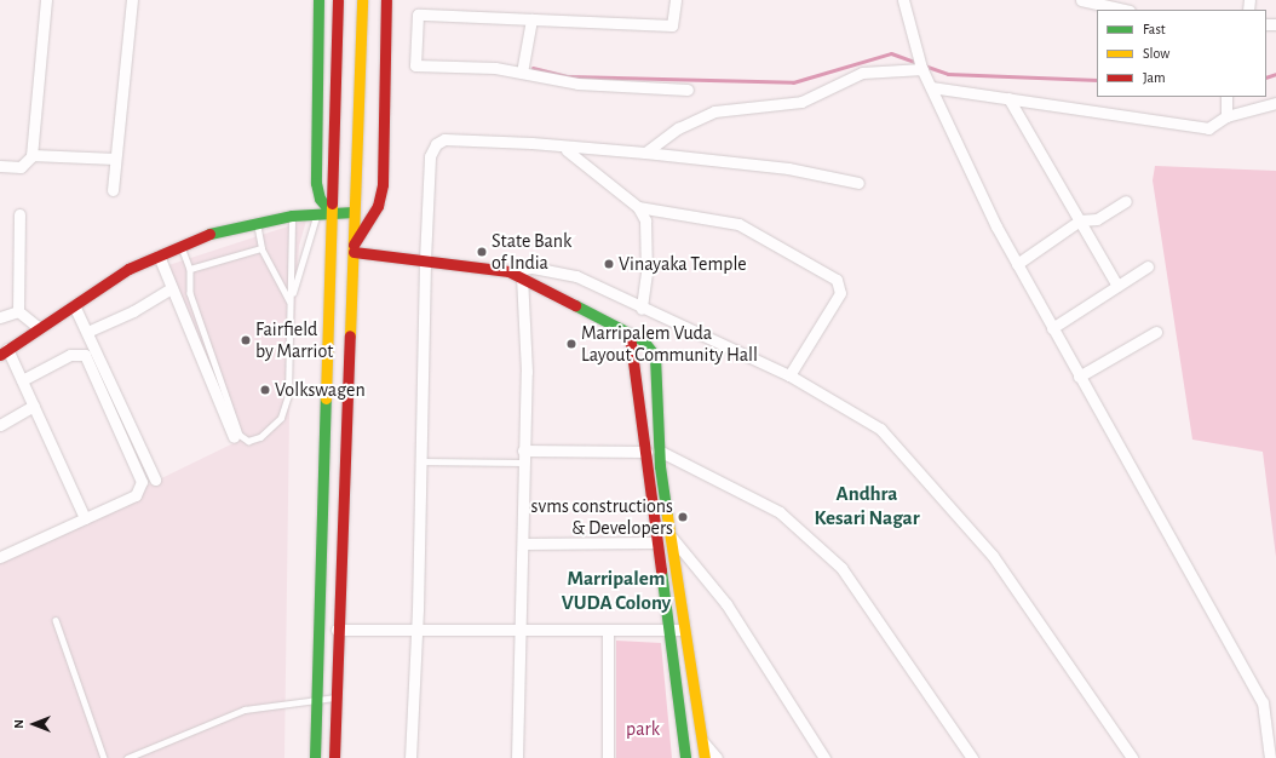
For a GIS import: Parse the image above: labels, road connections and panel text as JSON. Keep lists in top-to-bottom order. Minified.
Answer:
{"districts":["Andhra Kesari Nagar","Marripalem VUDA Colony"],"parks":["park"],"places":["State Bank of India","Vinayaka Temple","Fairfield by Marriot","Marripalem Vuda Layout Community Hall","Volkswagen","svms constructions & Developers"],"legend":["Fast","Slow","Jam"],"north":"left"}
